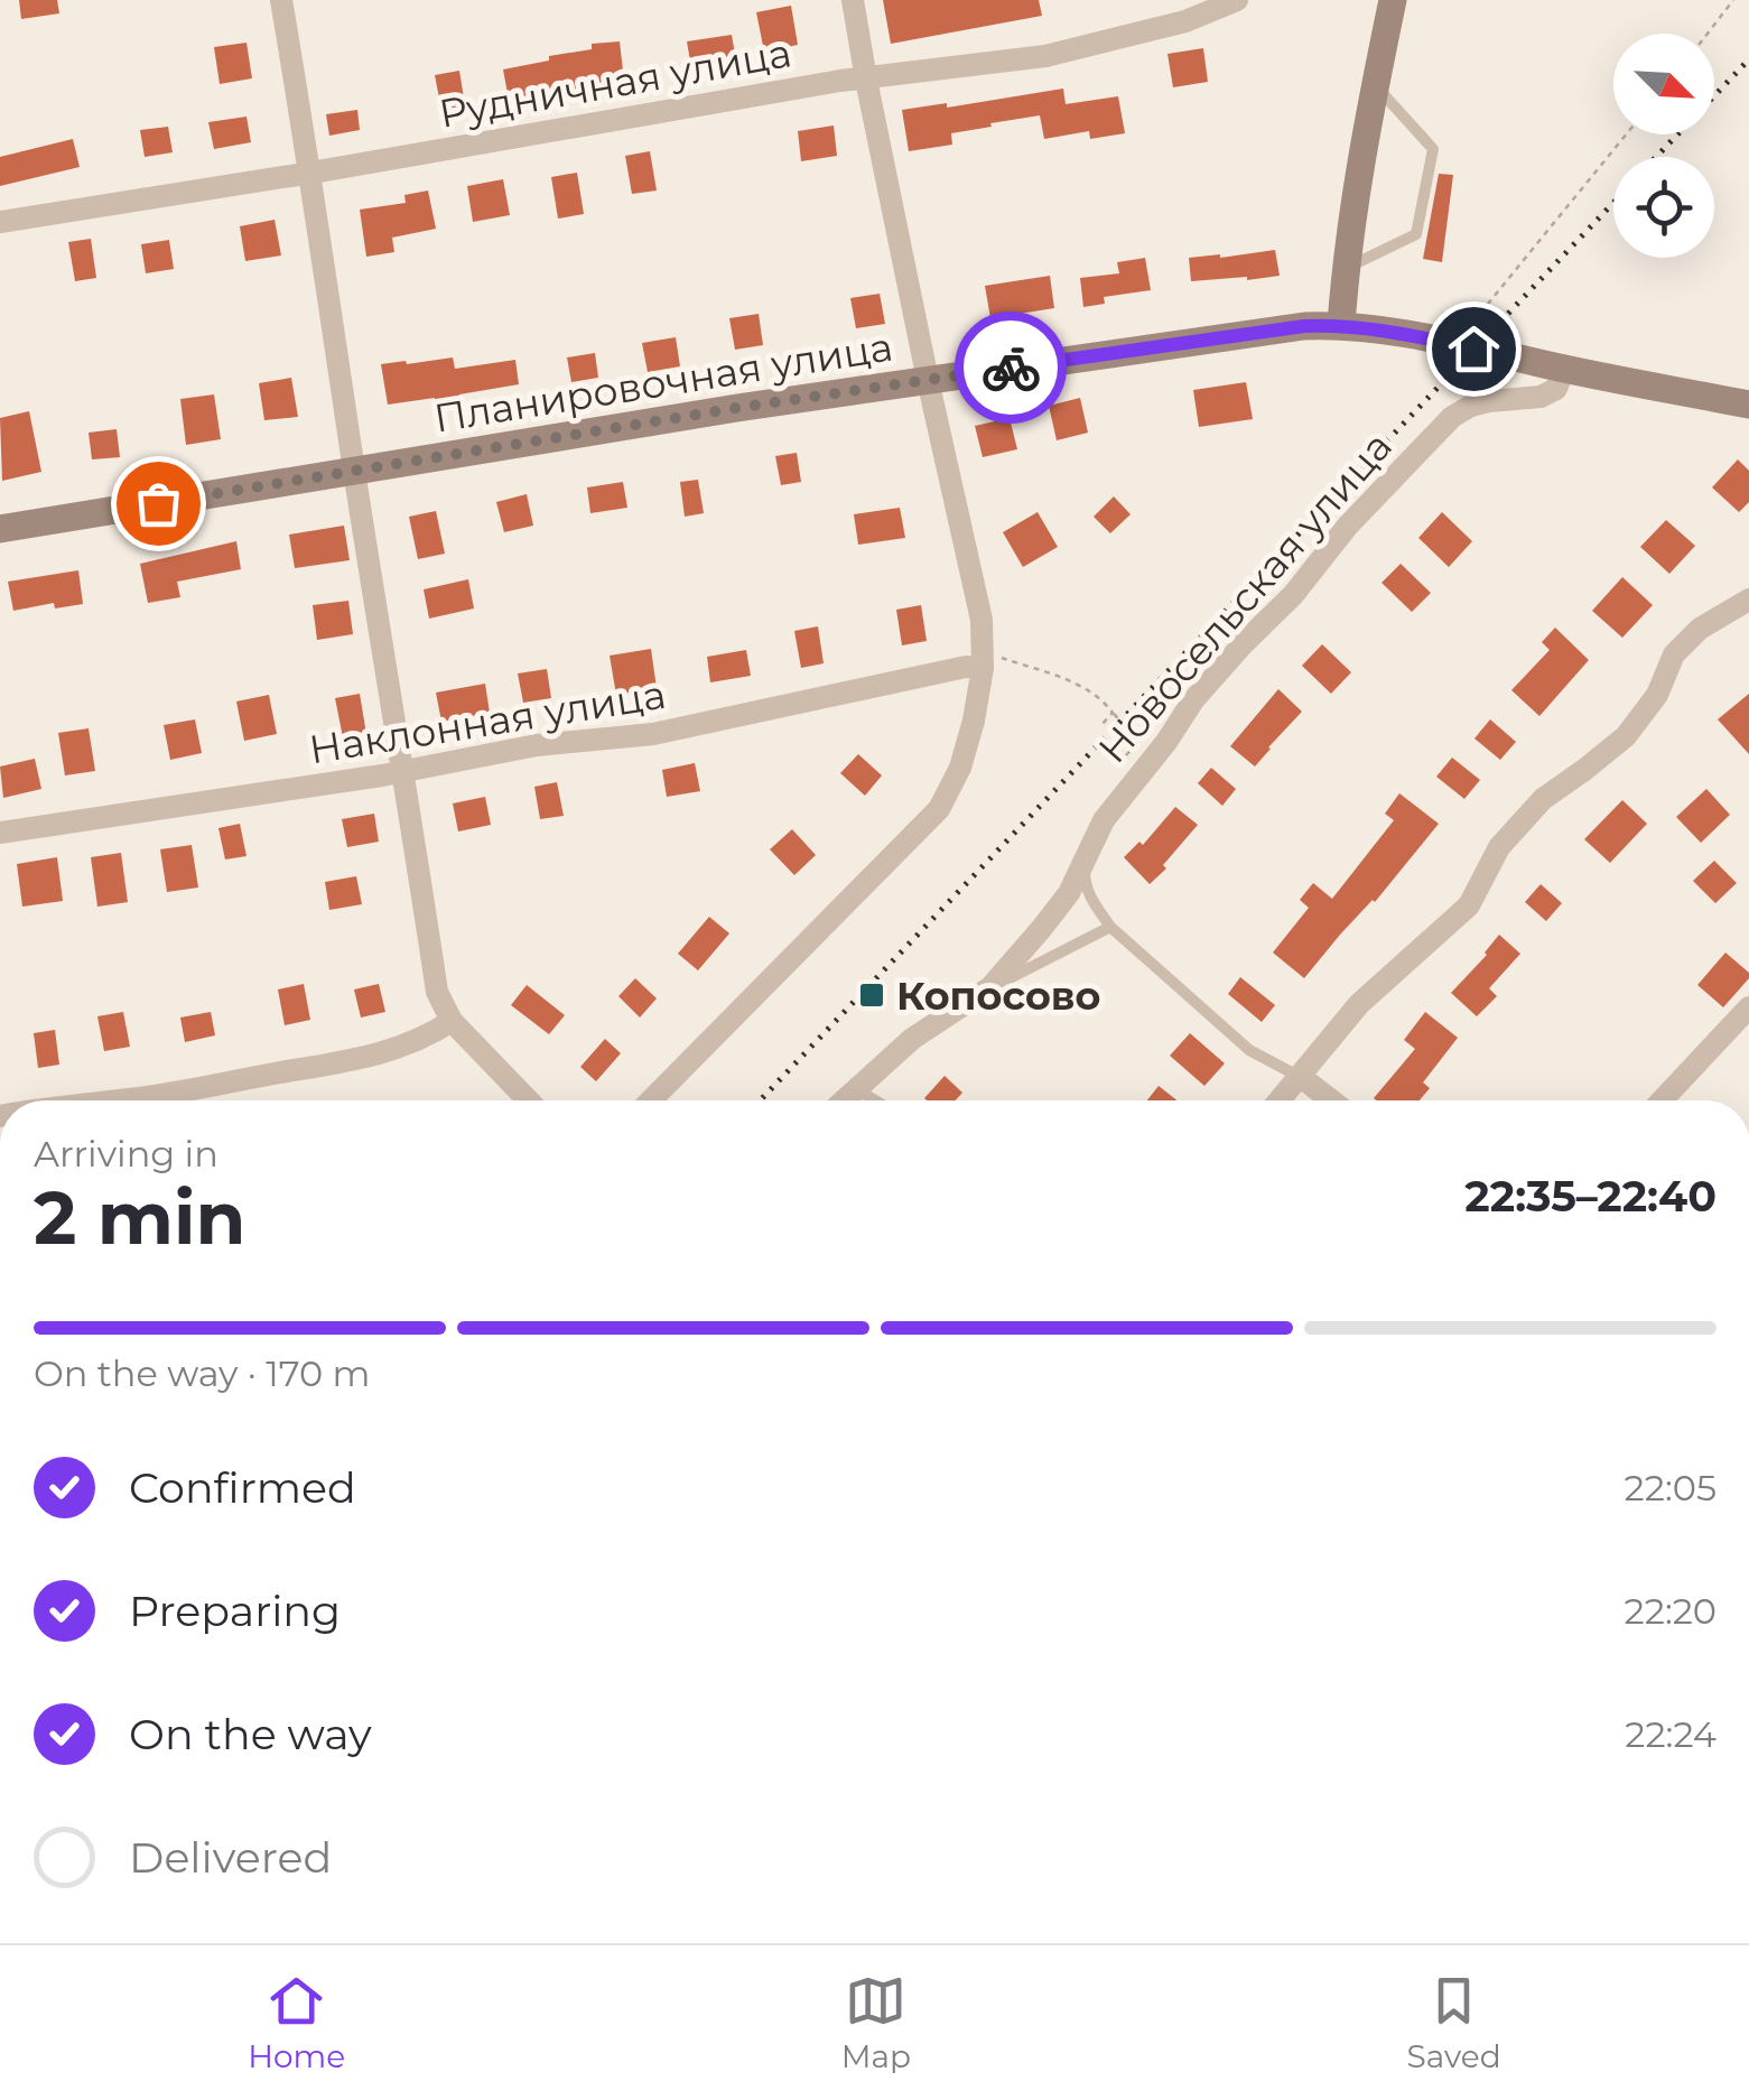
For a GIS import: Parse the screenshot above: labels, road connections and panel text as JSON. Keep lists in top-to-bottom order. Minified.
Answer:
{"streets":{"main road":["Планировочная улица"],"street":["Рудничная улица","Новосельская улица","Наклонная улица"]},"crossings":[["Планировочная улица","Новосельская улица"]],"places":{"transit":["Копосово"]},"north":"bottom right","page":{"heading":["2 min","Arriving in","22:35–22:40"],"bar":"On the way · 170 m","list":[["Confirmed","22:05"],["Preparing","22:20"],["On the way","22:24"],"Delivered"],"tabs":["Home","Map","Saved"]}}
